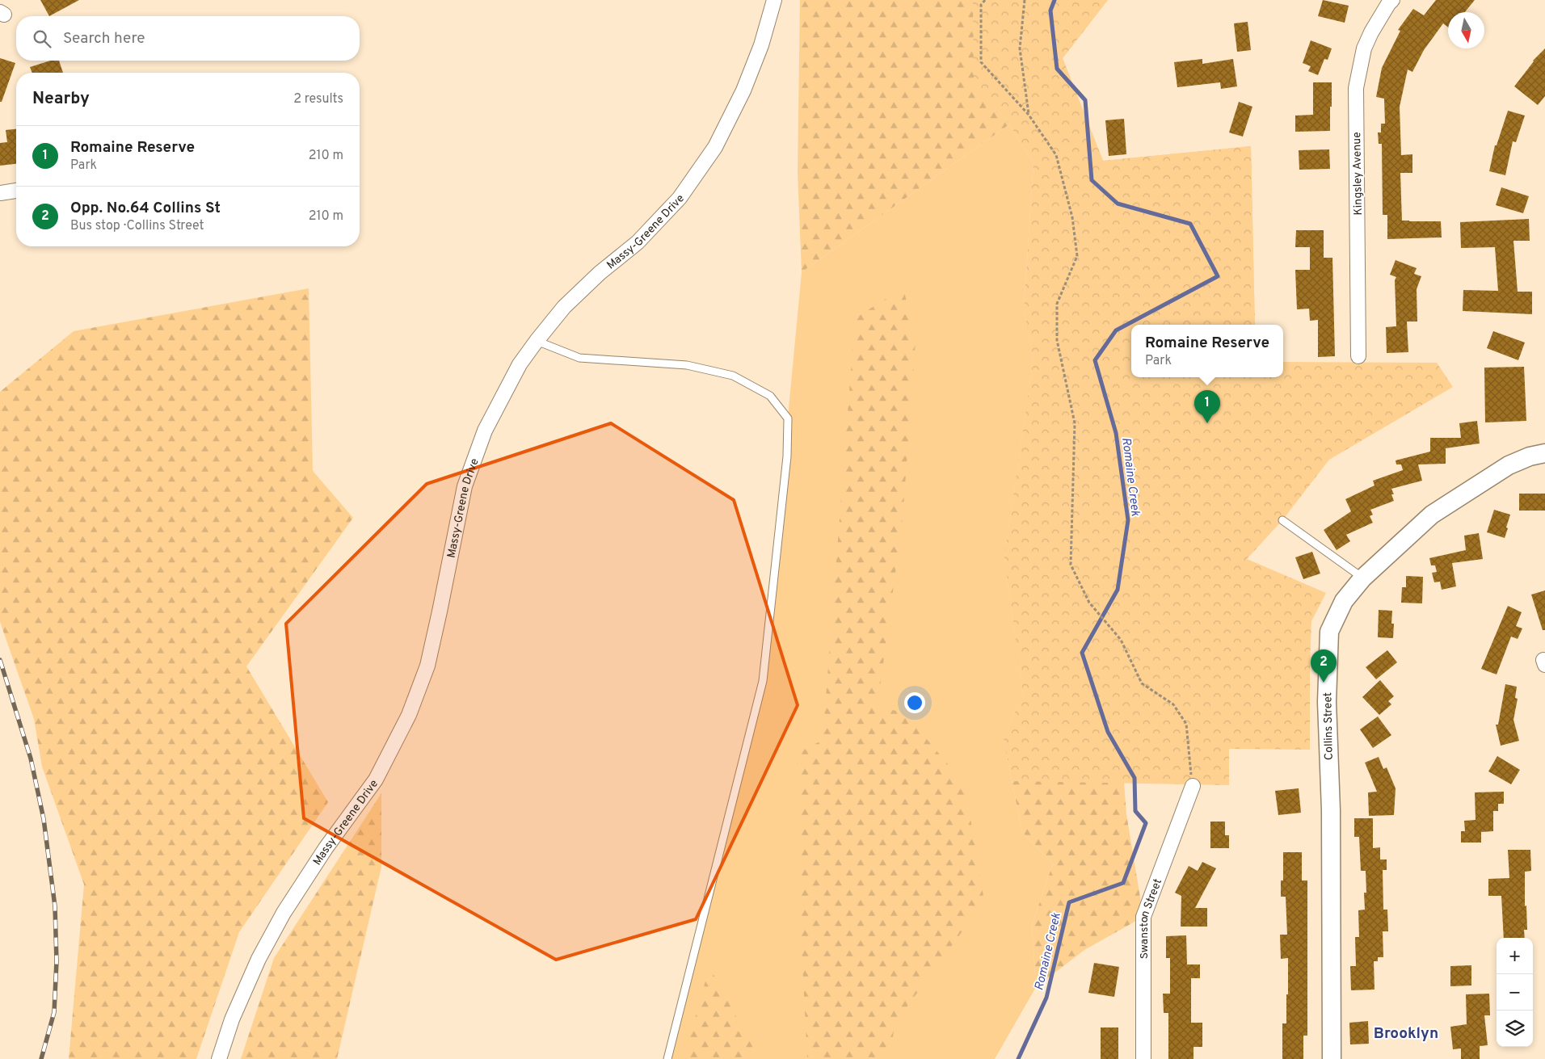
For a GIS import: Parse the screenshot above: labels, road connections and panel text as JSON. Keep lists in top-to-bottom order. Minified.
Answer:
{"streets":{"street":["Kingsley Avenue","Massy-Greene Drive","Collins Street","Swanston Street"]},"districts":["Brooklyn"],"water":["Romaine Creek"],"north":"bottom","page":{"search":"Search here","heading":["Nearby","2 results"],"list":[{"mark":"1","name":"Romaine Reserve","note":"Park","value":"210 m"},{"mark":"2","name":"Opp. No.64 Collins St","note":"Bus stop · Collins Street","value":"210 m"}],"popup":["Romaine Reserve","Park"],"pins":["1","2"],"map_buttons":["+","−"]}}
